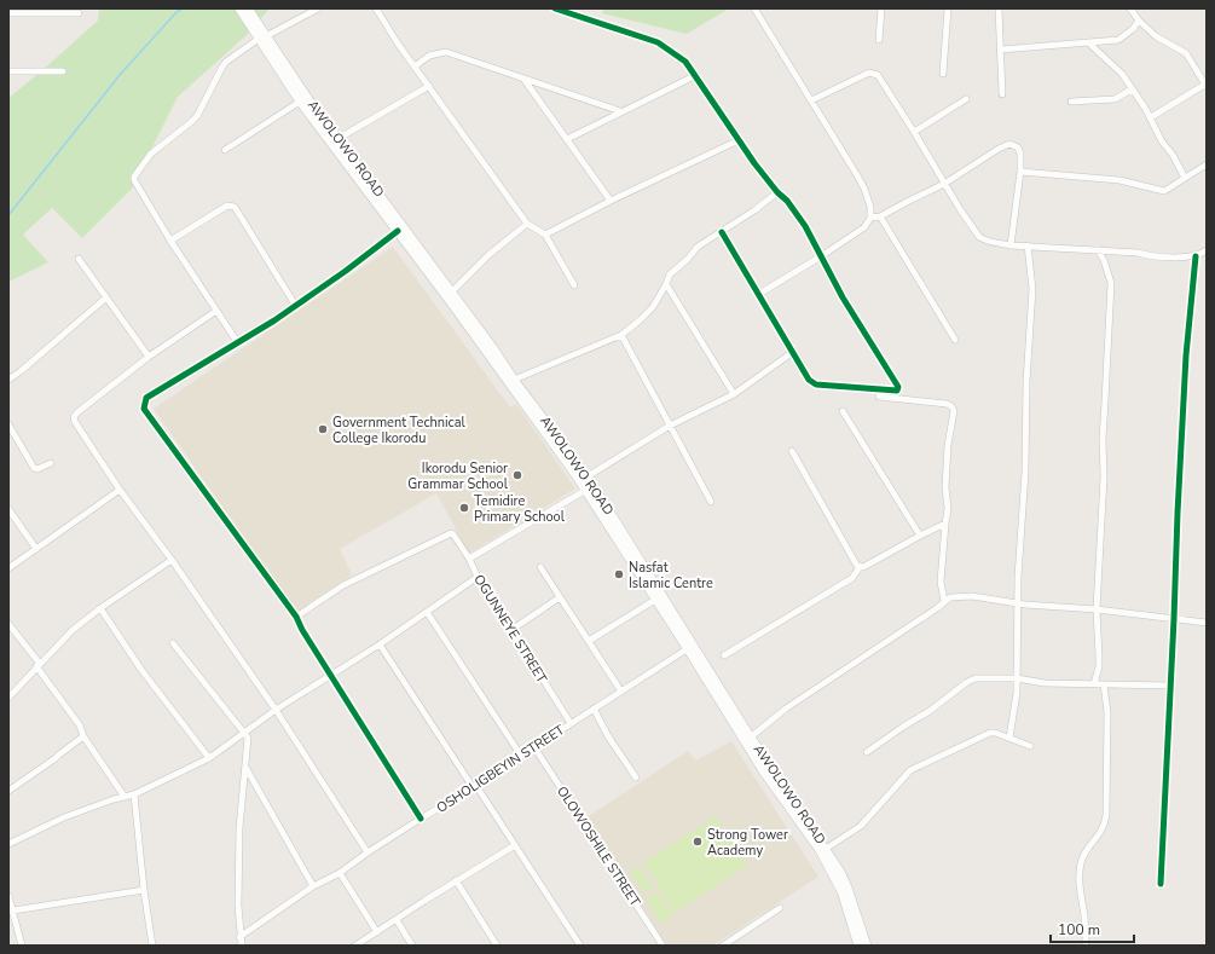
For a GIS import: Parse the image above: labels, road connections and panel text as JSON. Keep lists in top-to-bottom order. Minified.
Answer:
{"streets":{"main road":["AWOLOWO ROAD"],"street":["OGUNNEYE STREET","OSHOLIGBEYIN STREET","OLOWOSHILE STREET"]},"crossings":[["AWOLOWO ROAD","OSHOLIGBEYIN STREET"],["OGUNNEYE STREET","OSHOLIGBEYIN STREET"],["OSHOLIGBEYIN STREET","OLOWOSHILE STREET"]],"places":["Government Technical College Ikorodu","Ikorodu Senior Grammar School","Temidire Primary School","Nasfat Islamic Centre","Strong Tower Academy"],"scale_bar":"100 m"}
